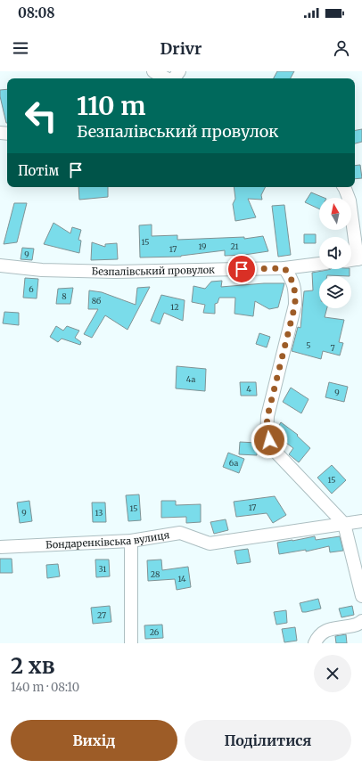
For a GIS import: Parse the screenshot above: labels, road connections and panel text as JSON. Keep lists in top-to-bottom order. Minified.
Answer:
{"streets":{"street":["Безпалівський провулок","Бондаренківська вулиця"]},"house_numbers":["15","19","21","17","9","6","8","8б","12","5","7","4а","4","9","6а","15","17","15","9","13","31","28","14","27","26"],"north":"top","page":{"status":"08:08","header":"Drivr","turn":["110 m","Безпалівський провулок"],"then":"Потім","heading":["2 хв","140 m · 08:10"],"buttons":["Вихід","Поділитися"]}}
